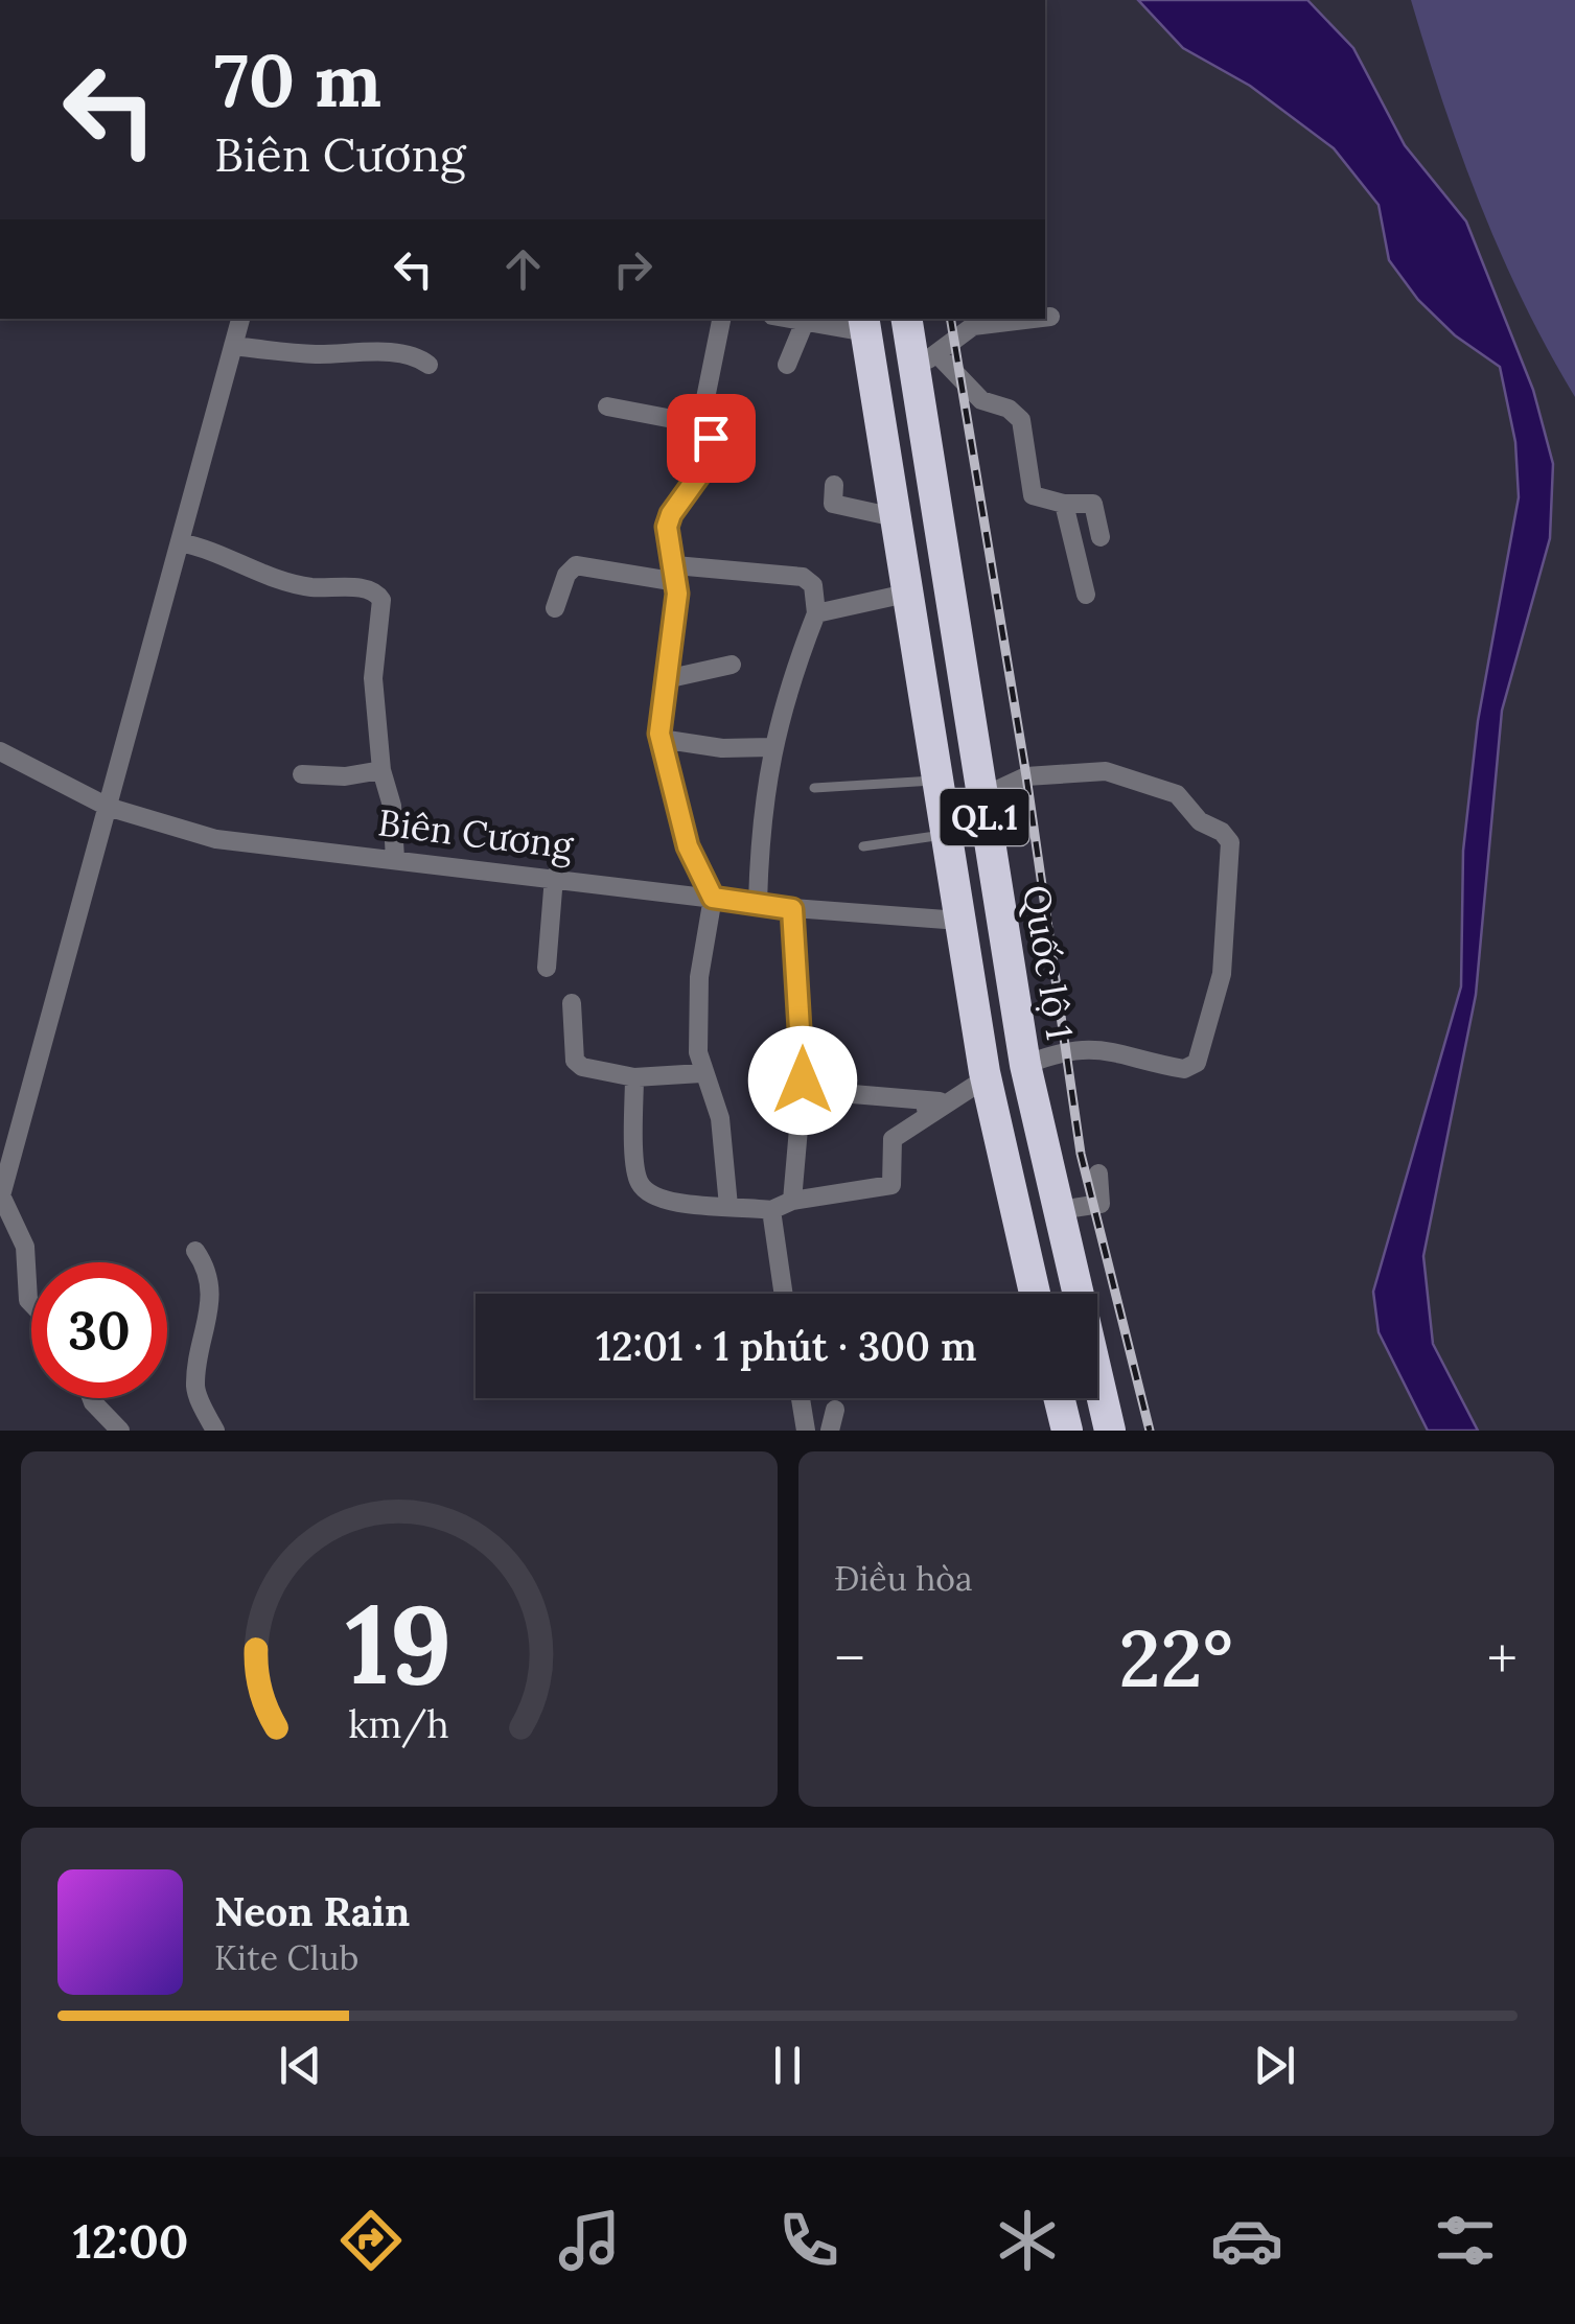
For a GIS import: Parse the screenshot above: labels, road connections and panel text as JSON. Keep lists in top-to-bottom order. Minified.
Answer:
{"streets":{"highway":["QL.1","Quốc lộ 1"],"street":["Biên Cương"]},"crossings":[["QL.1","Biên Cương"]],"page":{"turn":["70 m","Biên Cương"],"limit":"30","trip":"12:01 · 1 phút · 300 m","tile":"Điều hòa","heat":["−","22°","+"],"song":["Neon Rain","Kite Club"],"tabs":"12:00","gauge":["19","km/h"]}}
